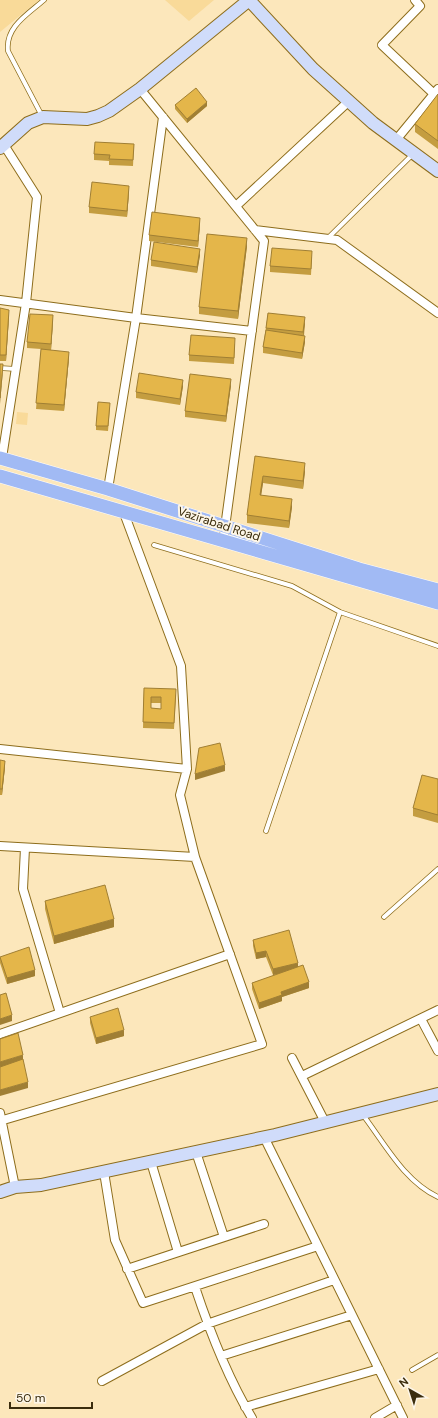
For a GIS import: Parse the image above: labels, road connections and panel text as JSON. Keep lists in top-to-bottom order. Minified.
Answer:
{"streets":{"main road":["Vazirabad Road"]},"scale_bar":"50 m","north":"top left"}
